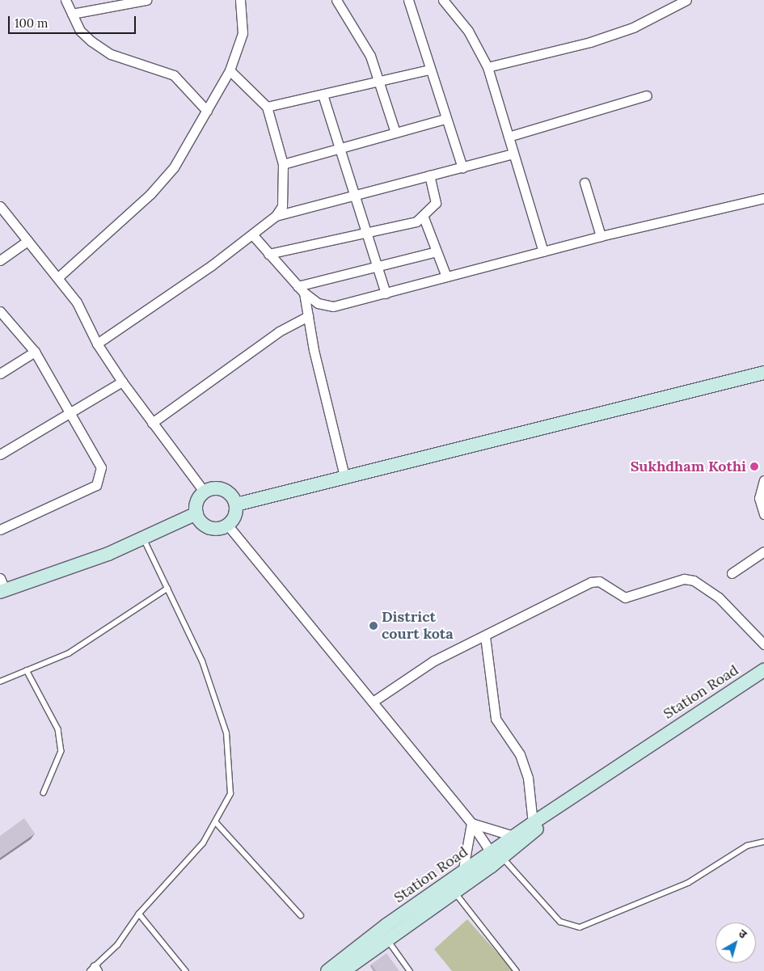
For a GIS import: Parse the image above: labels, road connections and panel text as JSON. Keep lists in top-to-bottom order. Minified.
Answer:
{"streets":{"street":["Station Road"]},"places":["Sukhdham Kothi","District court kota"],"scale_bar":"100 m","north":"top right"}
